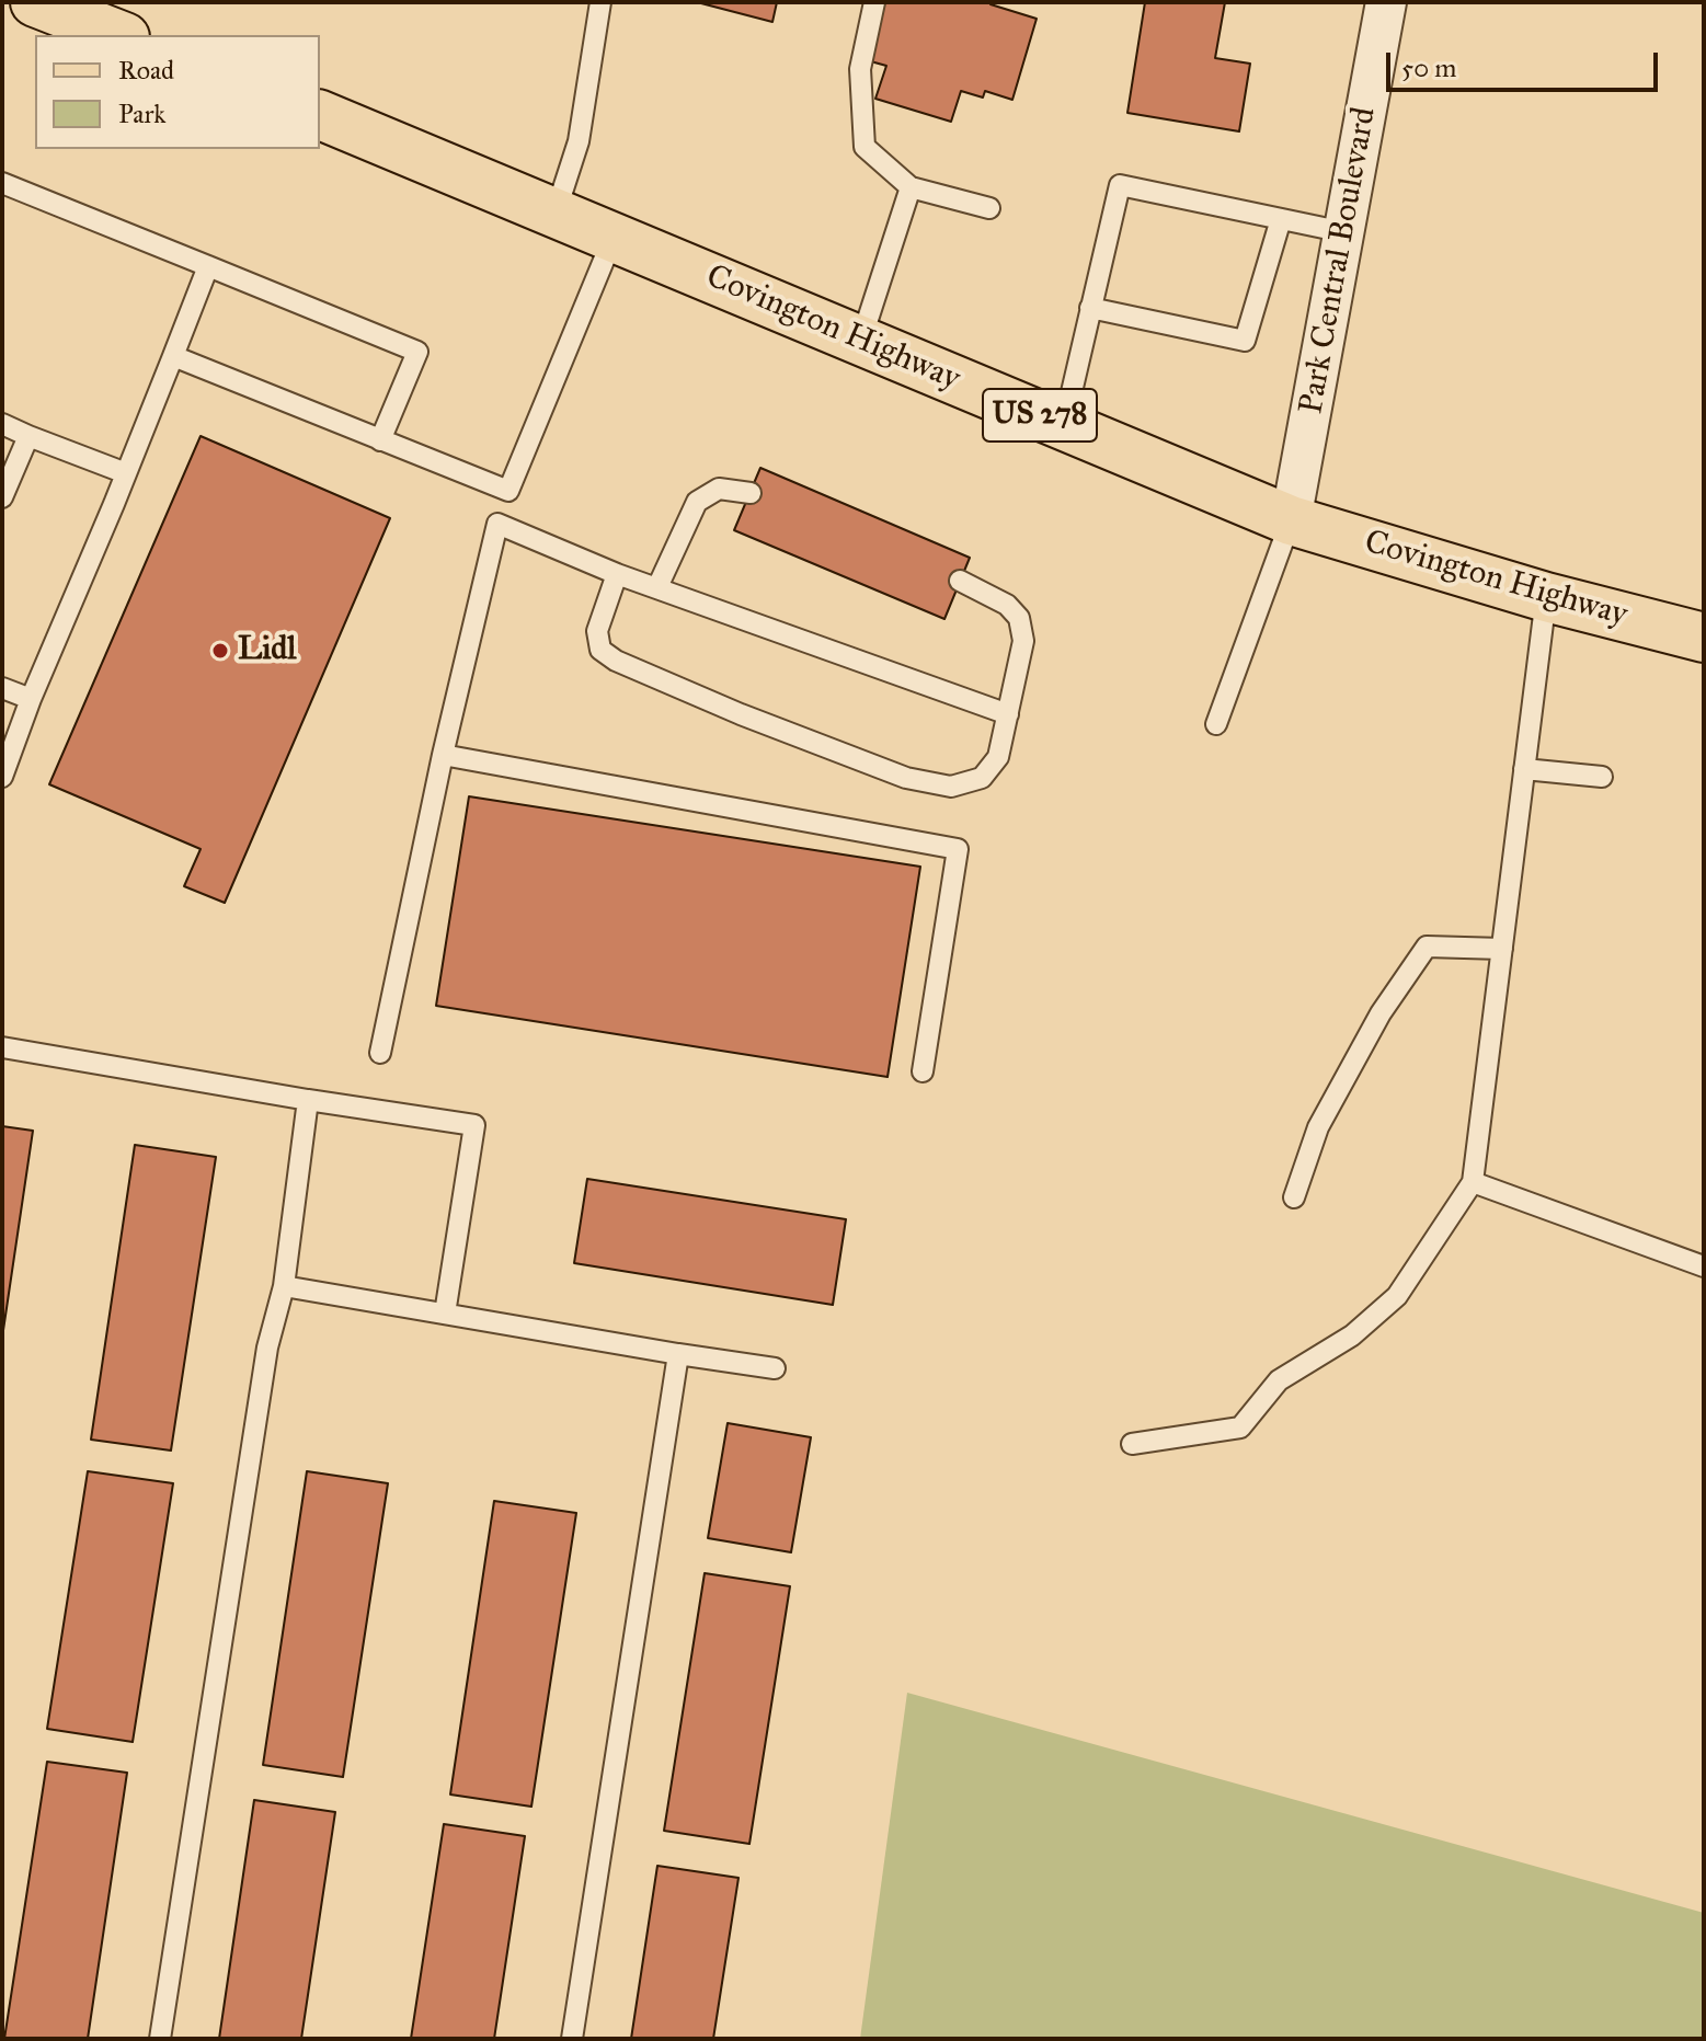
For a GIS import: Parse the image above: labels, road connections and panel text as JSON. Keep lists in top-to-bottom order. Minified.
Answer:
{"streets":{"main road":["Covington Highway","US 278"],"street":["Park Central Boulevard"]},"crossings":[["Park Central Boulevard","Covington Highway"]],"places":["Lidl"],"legend":["Road","Park"],"scale_bar":"50 m"}
